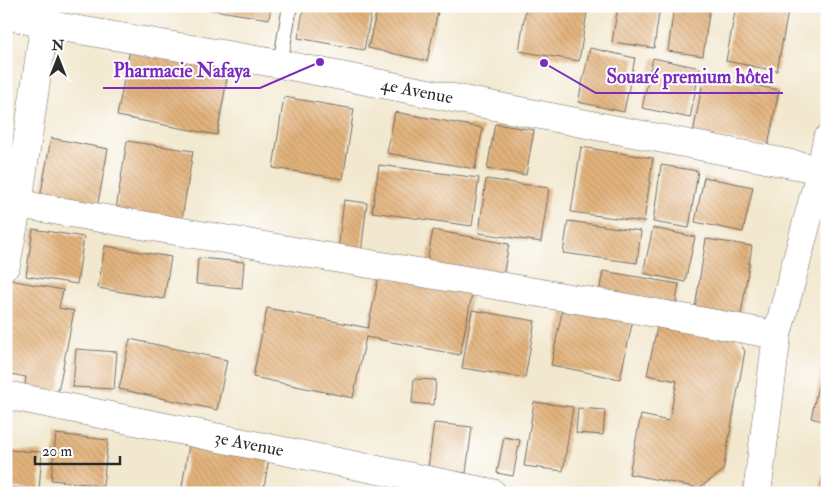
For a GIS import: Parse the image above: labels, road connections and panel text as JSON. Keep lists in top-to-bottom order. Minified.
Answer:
{"streets":{"street":["4e Avenue","3e Avenue"]},"places":["Pharmacie Nafaya","Souaré premium hôtel"],"scale_bar":"20 m","north":"top"}
